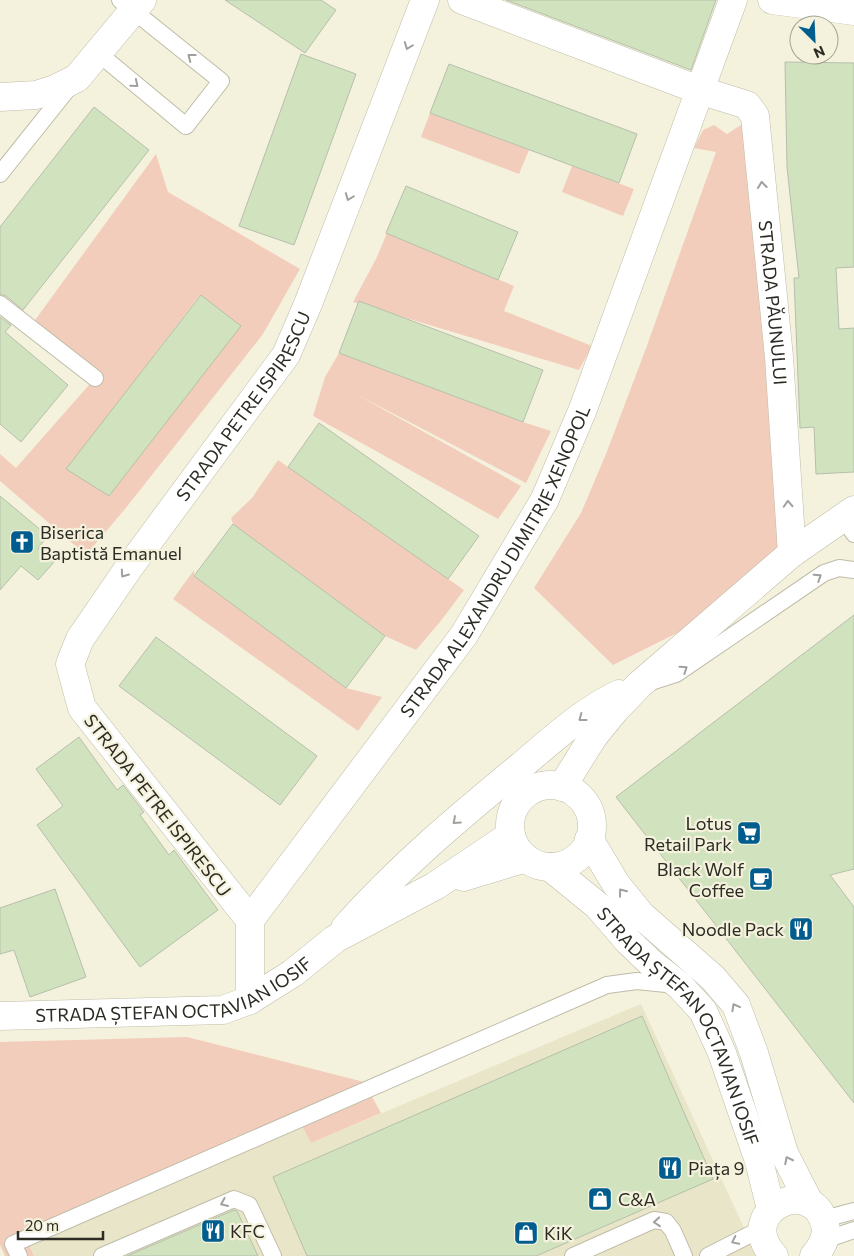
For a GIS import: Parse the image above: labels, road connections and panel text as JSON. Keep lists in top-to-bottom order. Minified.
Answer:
{"streets":{"street":["STRADA PĂUNULUI","STRADA PETRE ISPIRESCU","STRADA ALEXANDRU DIMITRIE XENOPOL","STRADA ȘTEFAN OCTAVIAN IOSIF"]},"crossings":[["STRADA PĂUNULUI","STRADA ALEXANDRU DIMITRIE XENOPOL"],["STRADA PĂUNULUI","STRADA ȘTEFAN OCTAVIAN IOSIF"],["STRADA PETRE ISPIRESCU","STRADA ALEXANDRU DIMITRIE XENOPOL"]],"one_way":["STRADA PĂUNULUI","STRADA PETRE ISPIRESCU"],"places":{"church":["Biserica Baptistă Emanuel"],"supermarket":["Lotus Retail Park"],"cafe":["Black Wolf Coffee"],"restaurant":["Noodle Pack","Piața 9","KFC"],"shop":["C&A","KiK"]},"scale_bar":"20 m","north":"bottom right"}
